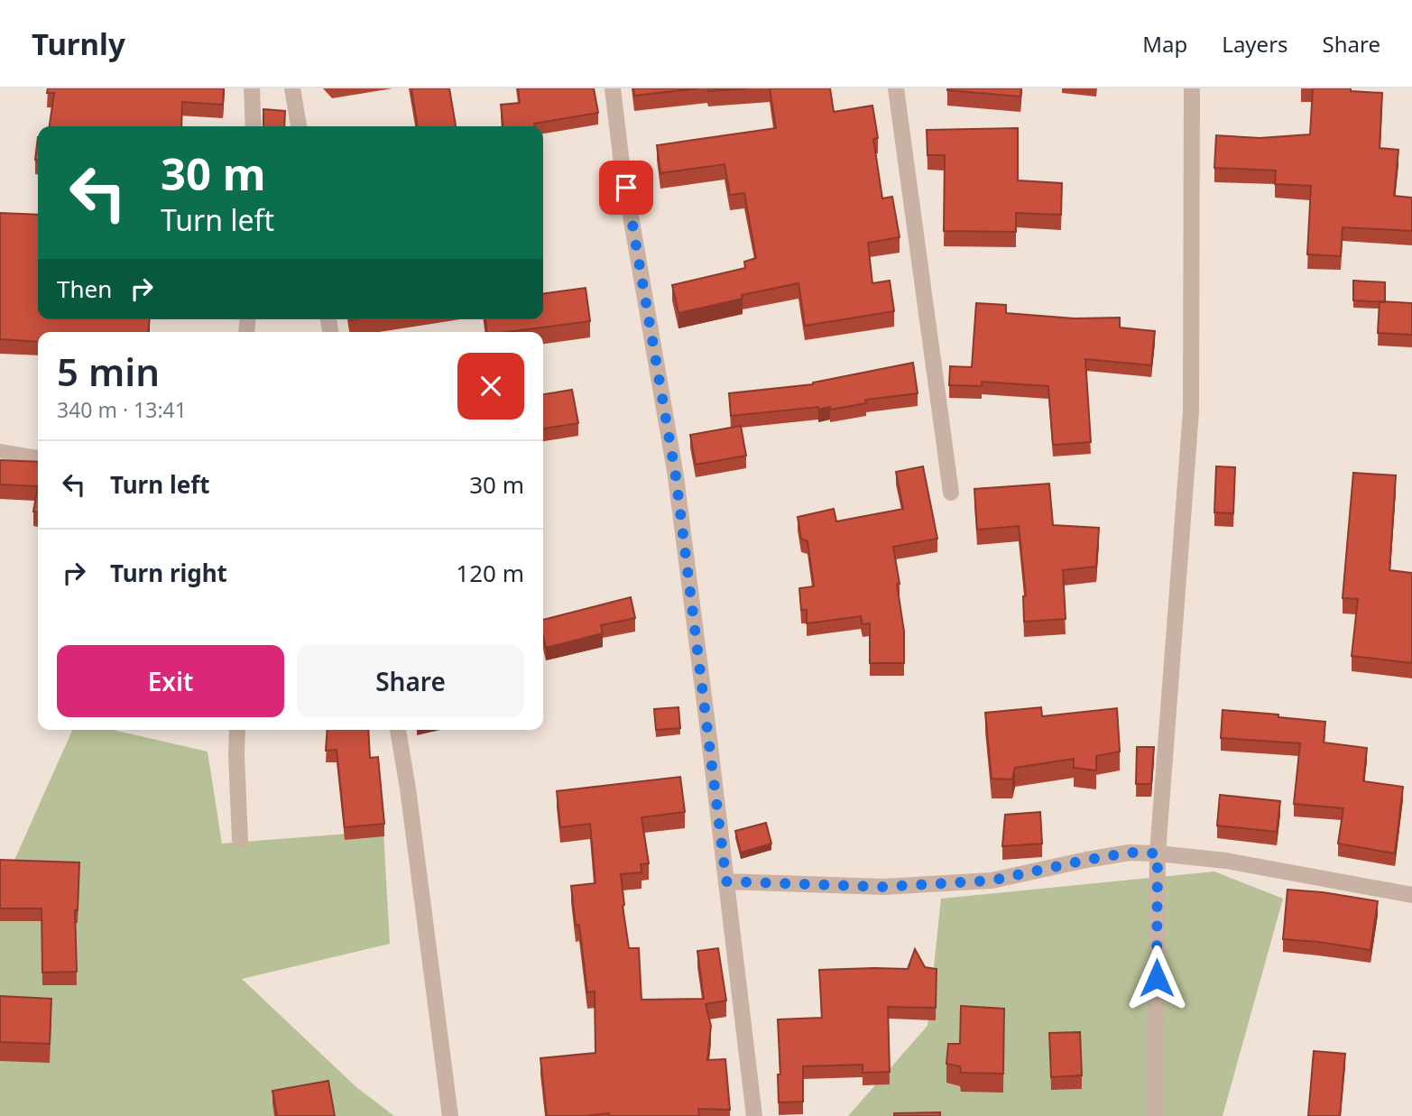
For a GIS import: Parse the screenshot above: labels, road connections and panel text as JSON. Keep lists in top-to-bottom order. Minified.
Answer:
{"page":{"header":"Turnly","nav":["Map","Layers","Share"],"turn":["30 m","Turn left"],"then":"Then","heading":["5 min","340 m · 13:41"],"list":[{"name":"Turn left","value":"30 m"},{"name":"Turn right","value":"120 m"}],"buttons":["Exit","Share"]}}
